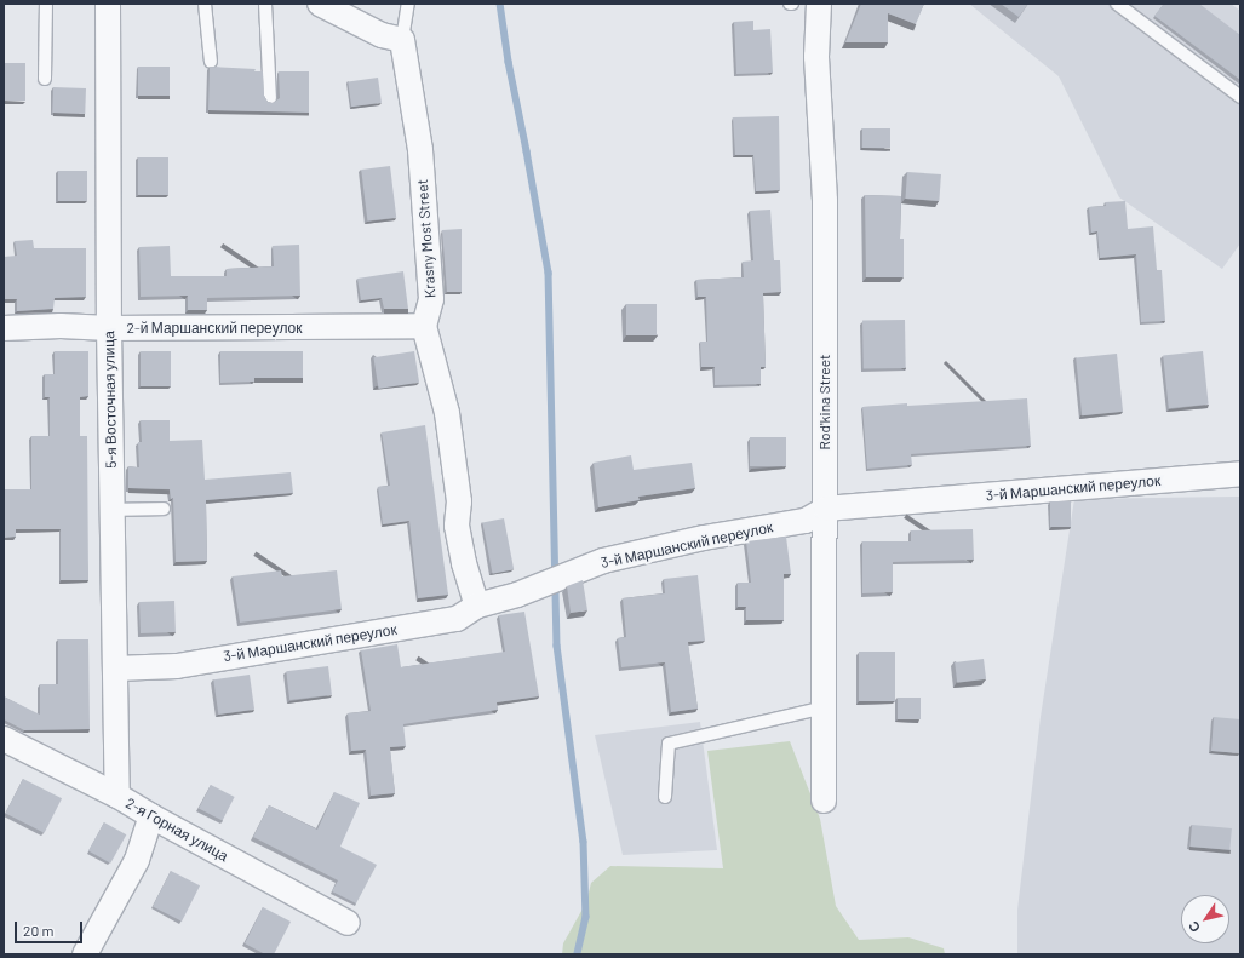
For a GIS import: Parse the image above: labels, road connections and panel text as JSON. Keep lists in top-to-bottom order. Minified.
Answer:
{"streets":{"street":["Krasny Most Street","2-й Маршанский переулок","5-я Восточная улица","Rod'kina Street","3-й Маршанский переулок","2-я Горная улица"]},"crossings":[["Krasny Most Street","2-й Маршанский переулок"],["2-й Маршанский переулок","5-я Восточная улица"],["5-я Восточная улица","3-й Маршанский переулок"],["5-я Восточная улица","2-я Горная улица"],["Rod'kina Street","3-й Маршанский переулок"]],"scale_bar":"20 m","north":"bottom left"}
